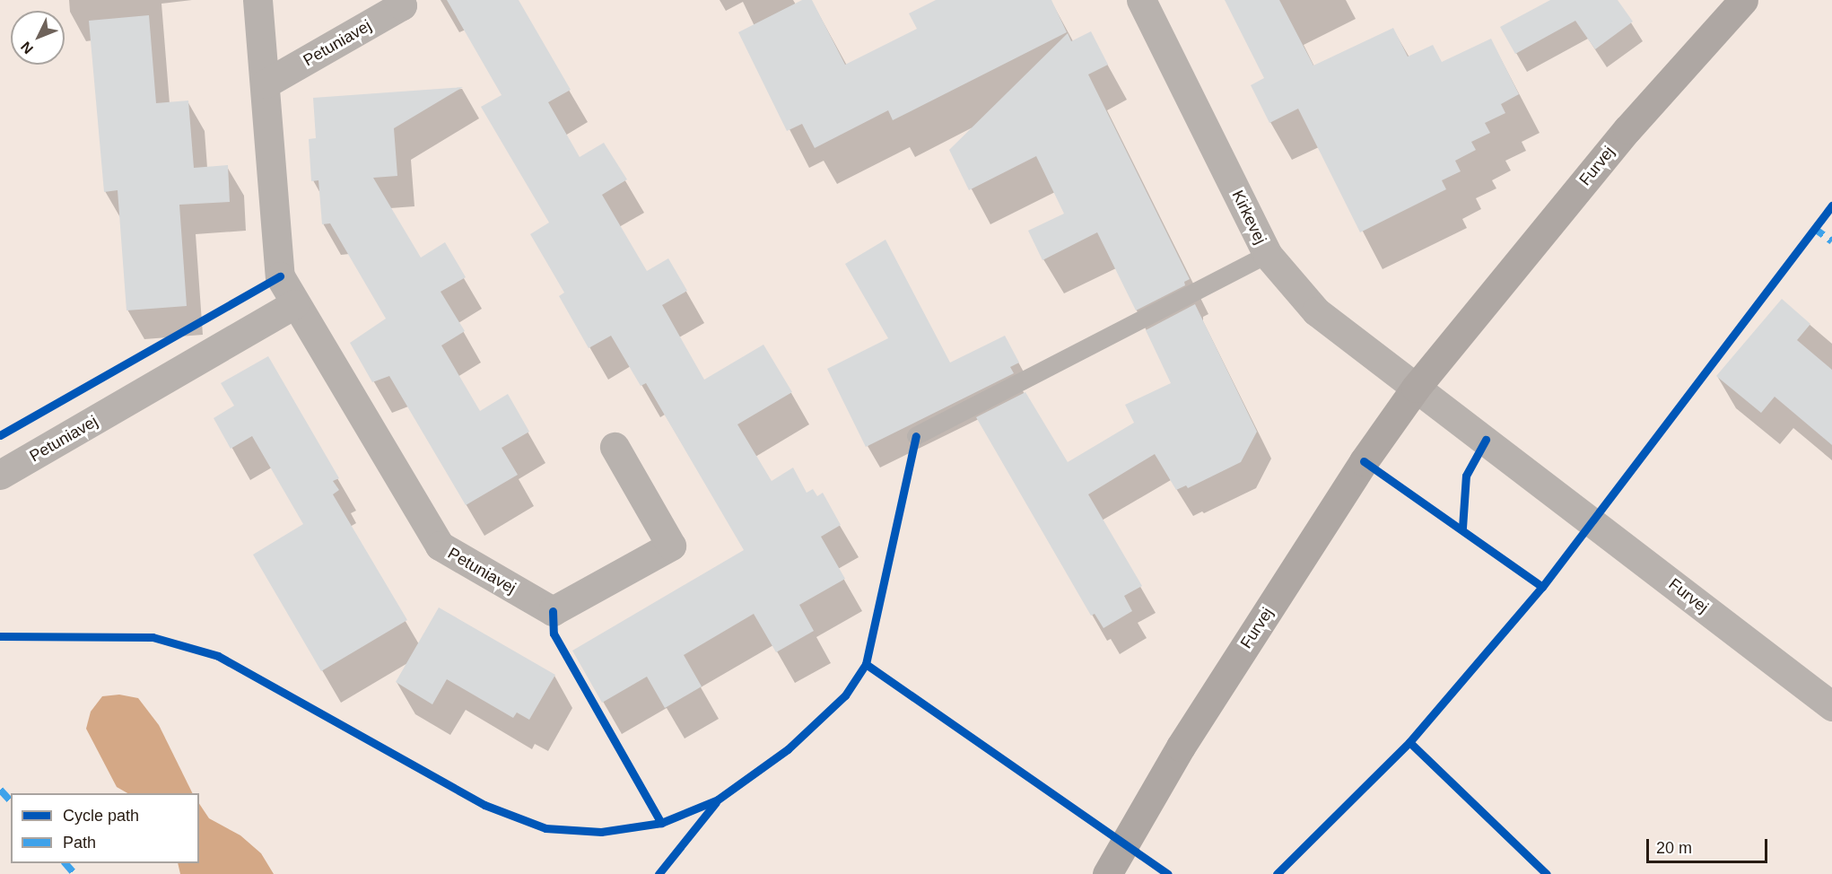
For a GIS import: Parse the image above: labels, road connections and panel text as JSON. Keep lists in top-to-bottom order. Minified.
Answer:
{"streets":{"main road":["Furvej"],"street":["Petuniavej","Kirkevej"]},"crossings":[["Furvej","Kirkevej"]],"legend":["Cycle path","Path"],"scale_bar":"20 m","north":"bottom left"}
